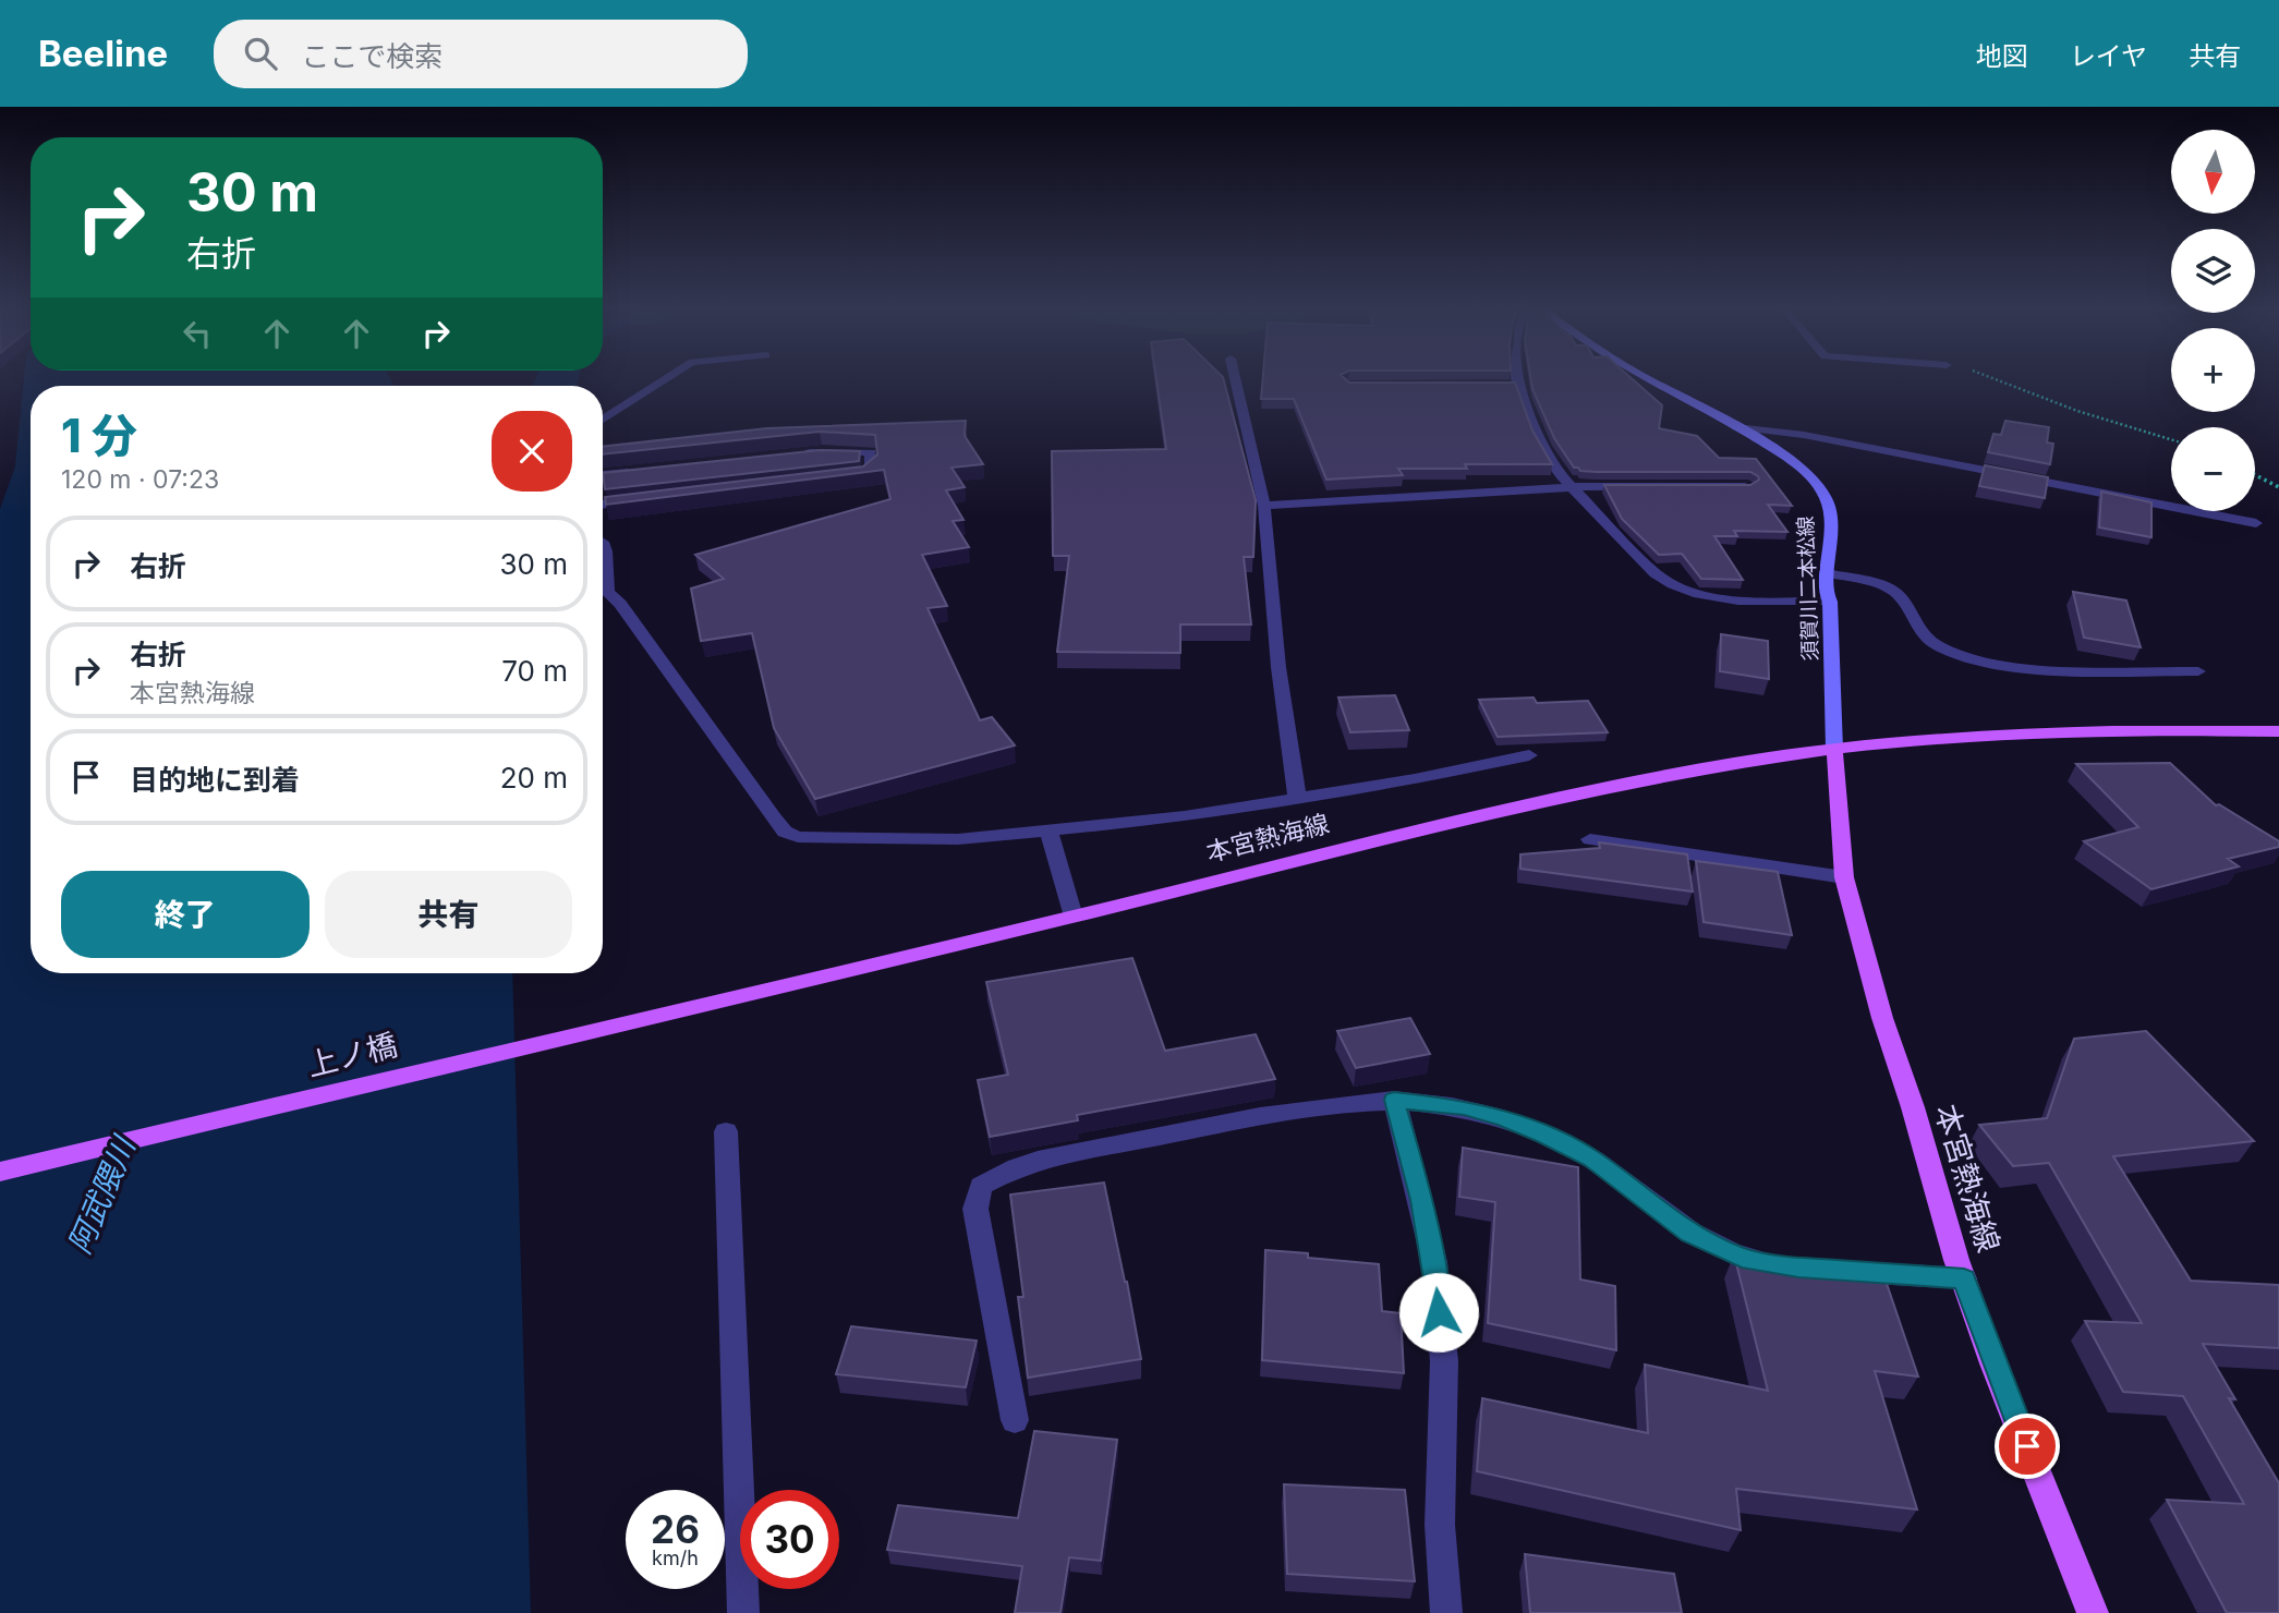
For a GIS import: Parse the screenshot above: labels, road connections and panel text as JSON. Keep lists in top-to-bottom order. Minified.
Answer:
{"streets":{"main road":["須賀川二本松線","本宮熱海線","上ノ橋"]},"crossings":[["須賀川二本松線","本宮熱海線"],["本宮熱海線","上ノ橋"]],"water":["阿武隈川"],"north":"bottom","page":{"header":"Beeline","search":"ここで検索","nav":["地図","レイヤ","共有"],"map_buttons":["+","−"],"turn":["30 m","右折"],"heading":["1 分","120 m · 07:23"],"list":[{"name":"右折","value":"30 m"},{"name":"右折","note":"本宮熱海線","value":"70 m"},{"name":"目的地に到着","value":"20 m"}],"buttons":["終了","共有"],"speed":"26 km/h","limit":"30"}}
